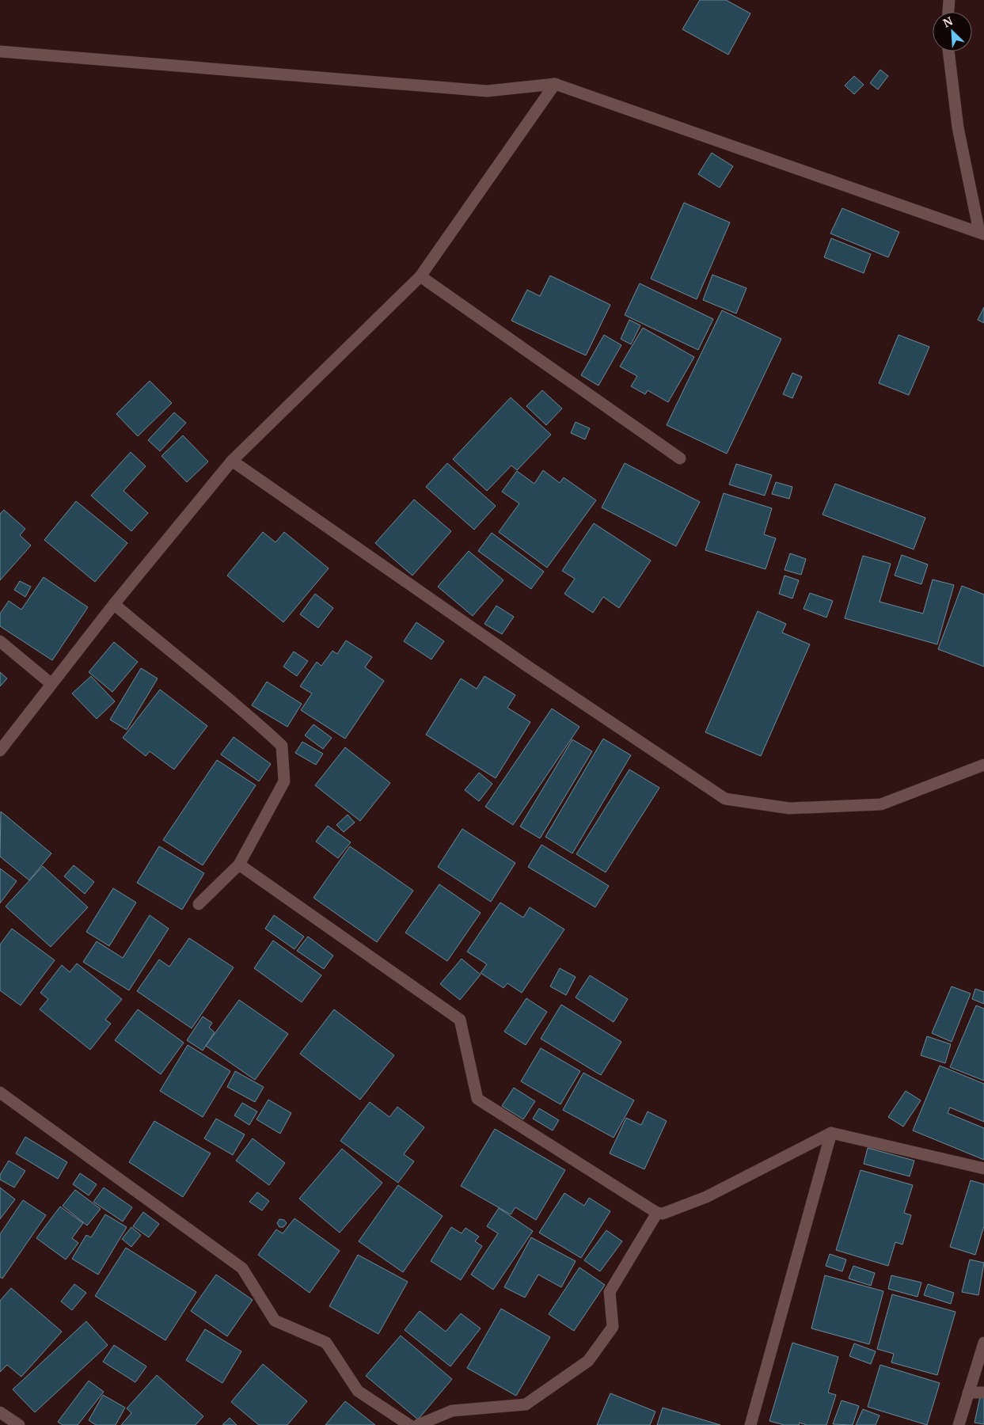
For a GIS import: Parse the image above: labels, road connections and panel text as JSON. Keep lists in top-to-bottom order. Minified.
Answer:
{"north":"top left"}
